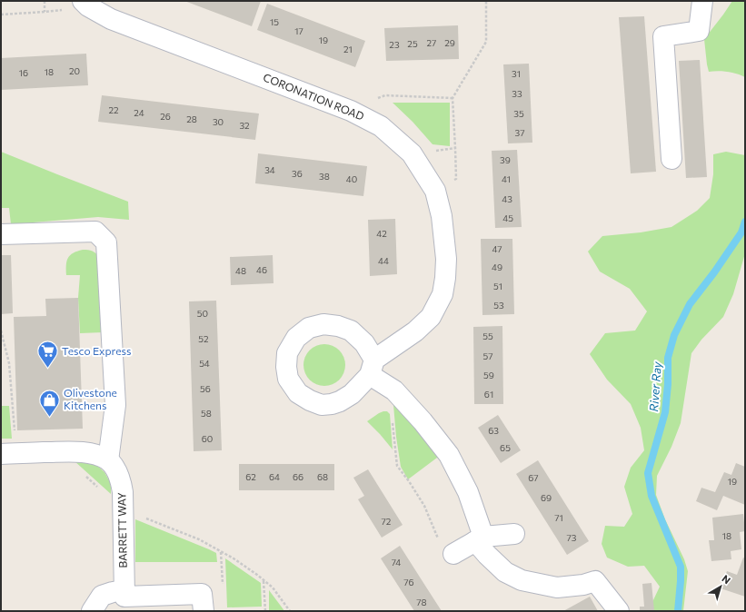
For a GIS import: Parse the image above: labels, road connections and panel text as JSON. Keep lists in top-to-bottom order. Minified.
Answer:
{"streets":{"street":["CORONATION ROAD","BARRETT WAY"]},"water":["River Ray"],"places":{"supermarket":["Tesco Express"],"shop":["Olivestone Kitchens"]},"house_numbers":["15","17","19","27","29","25","23","21","20","18","16","31","33","22","24","35","26","28","30","32","37","39","34","36","38","40","41","43","45","42","47","44","49","46","48","51","53","50","55","52","57","54","59","56","61","58","63","60","65","62","64","66","68","67","19","69","71","72","18","73","74","76","78"],"north":"top right"}
